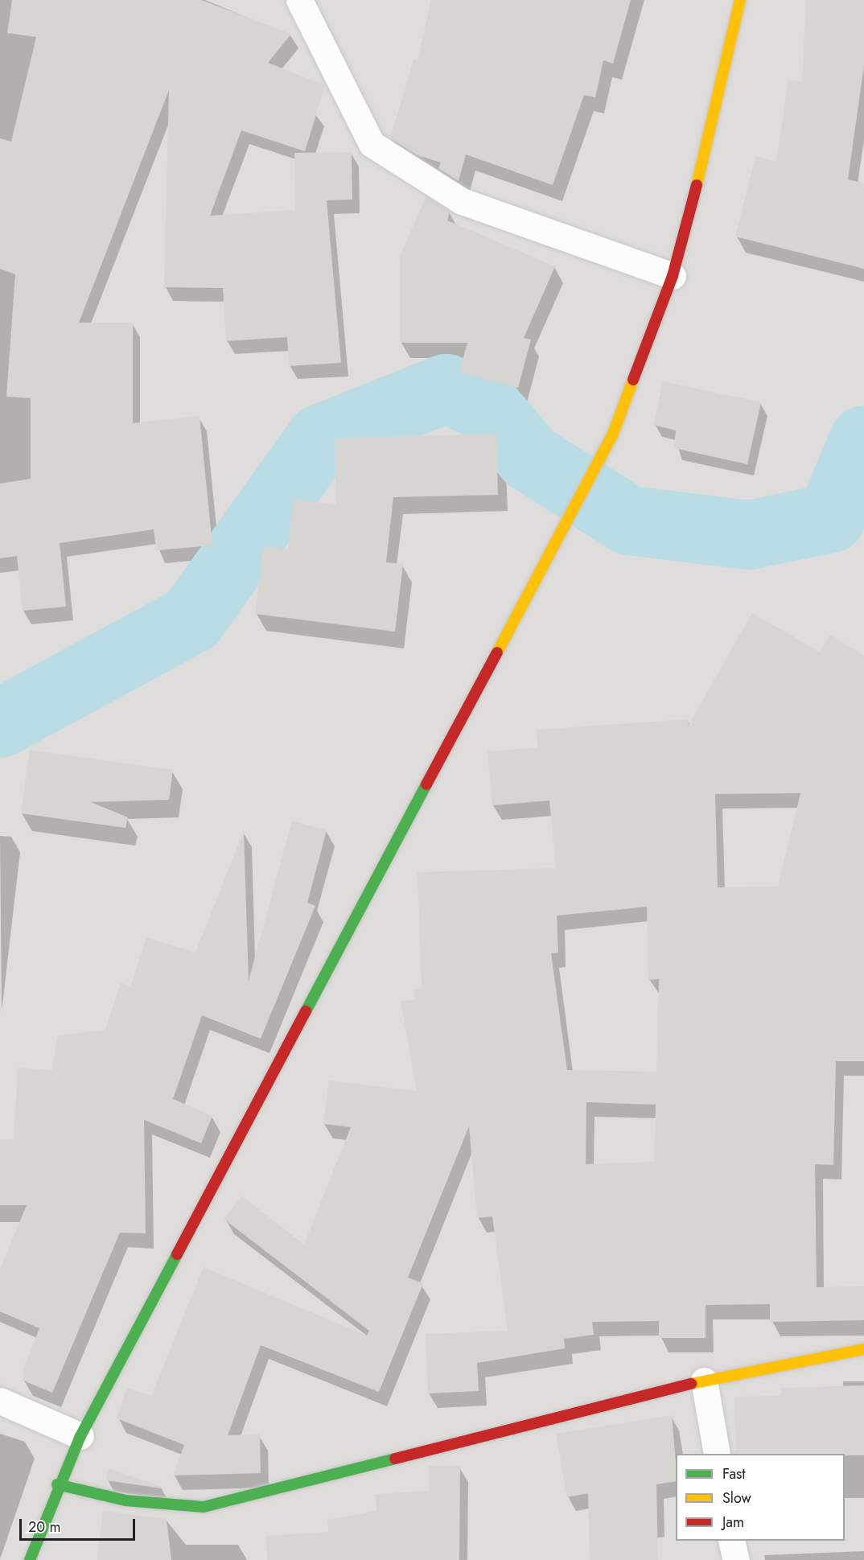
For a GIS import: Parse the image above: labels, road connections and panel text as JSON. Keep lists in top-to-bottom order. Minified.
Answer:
{"legend":["Fast","Slow","Jam"],"scale_bar":"20 m"}
